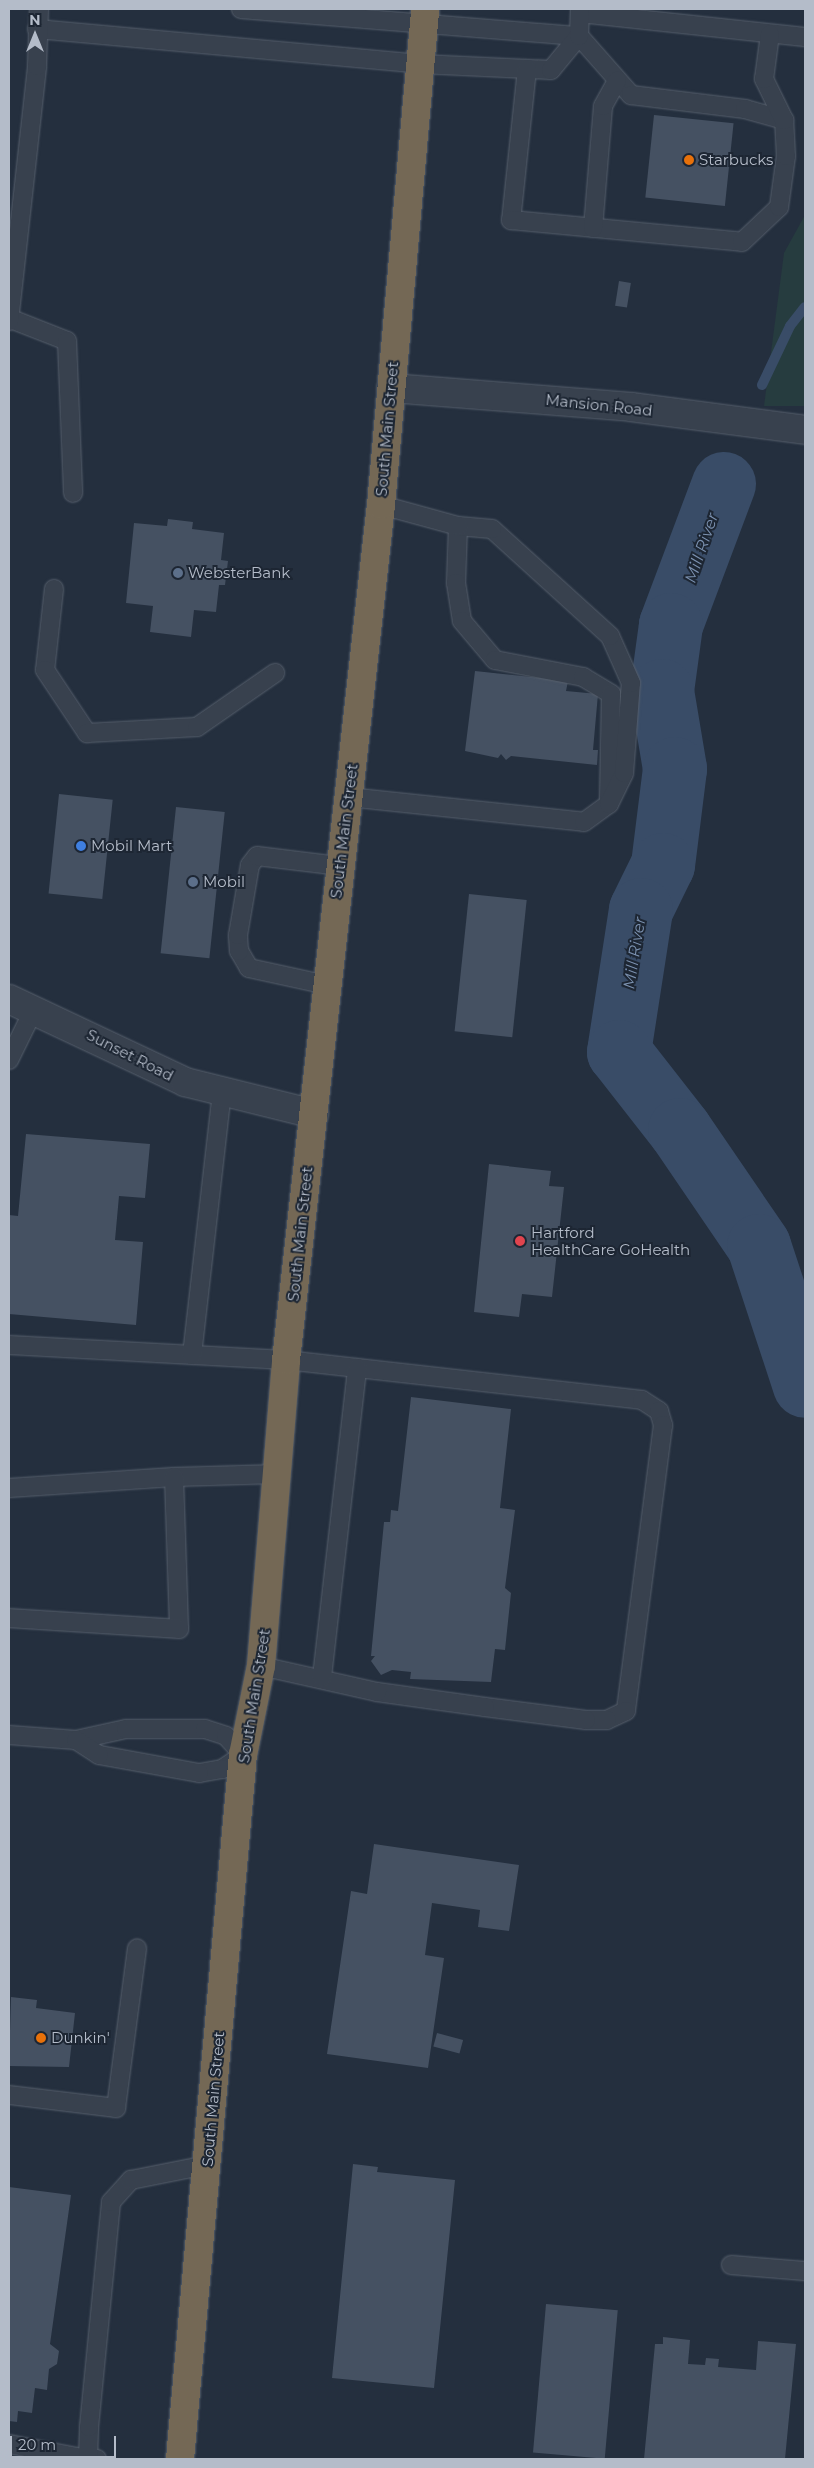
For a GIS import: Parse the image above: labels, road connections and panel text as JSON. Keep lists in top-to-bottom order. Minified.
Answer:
{"streets":{"highway":["South Main Street"],"street":["Mansion Road","Sunset Road"]},"crossings":[["Mansion Road","South Main Street"],["South Main Street","Sunset Road"]],"water":["Mill River"],"places":["Starbucks","WebsterBank","Mobil Mart","Mobil","Hartford HealthCare GoHealth","Dunkin'"],"scale_bar":"20 m","north":"top"}
